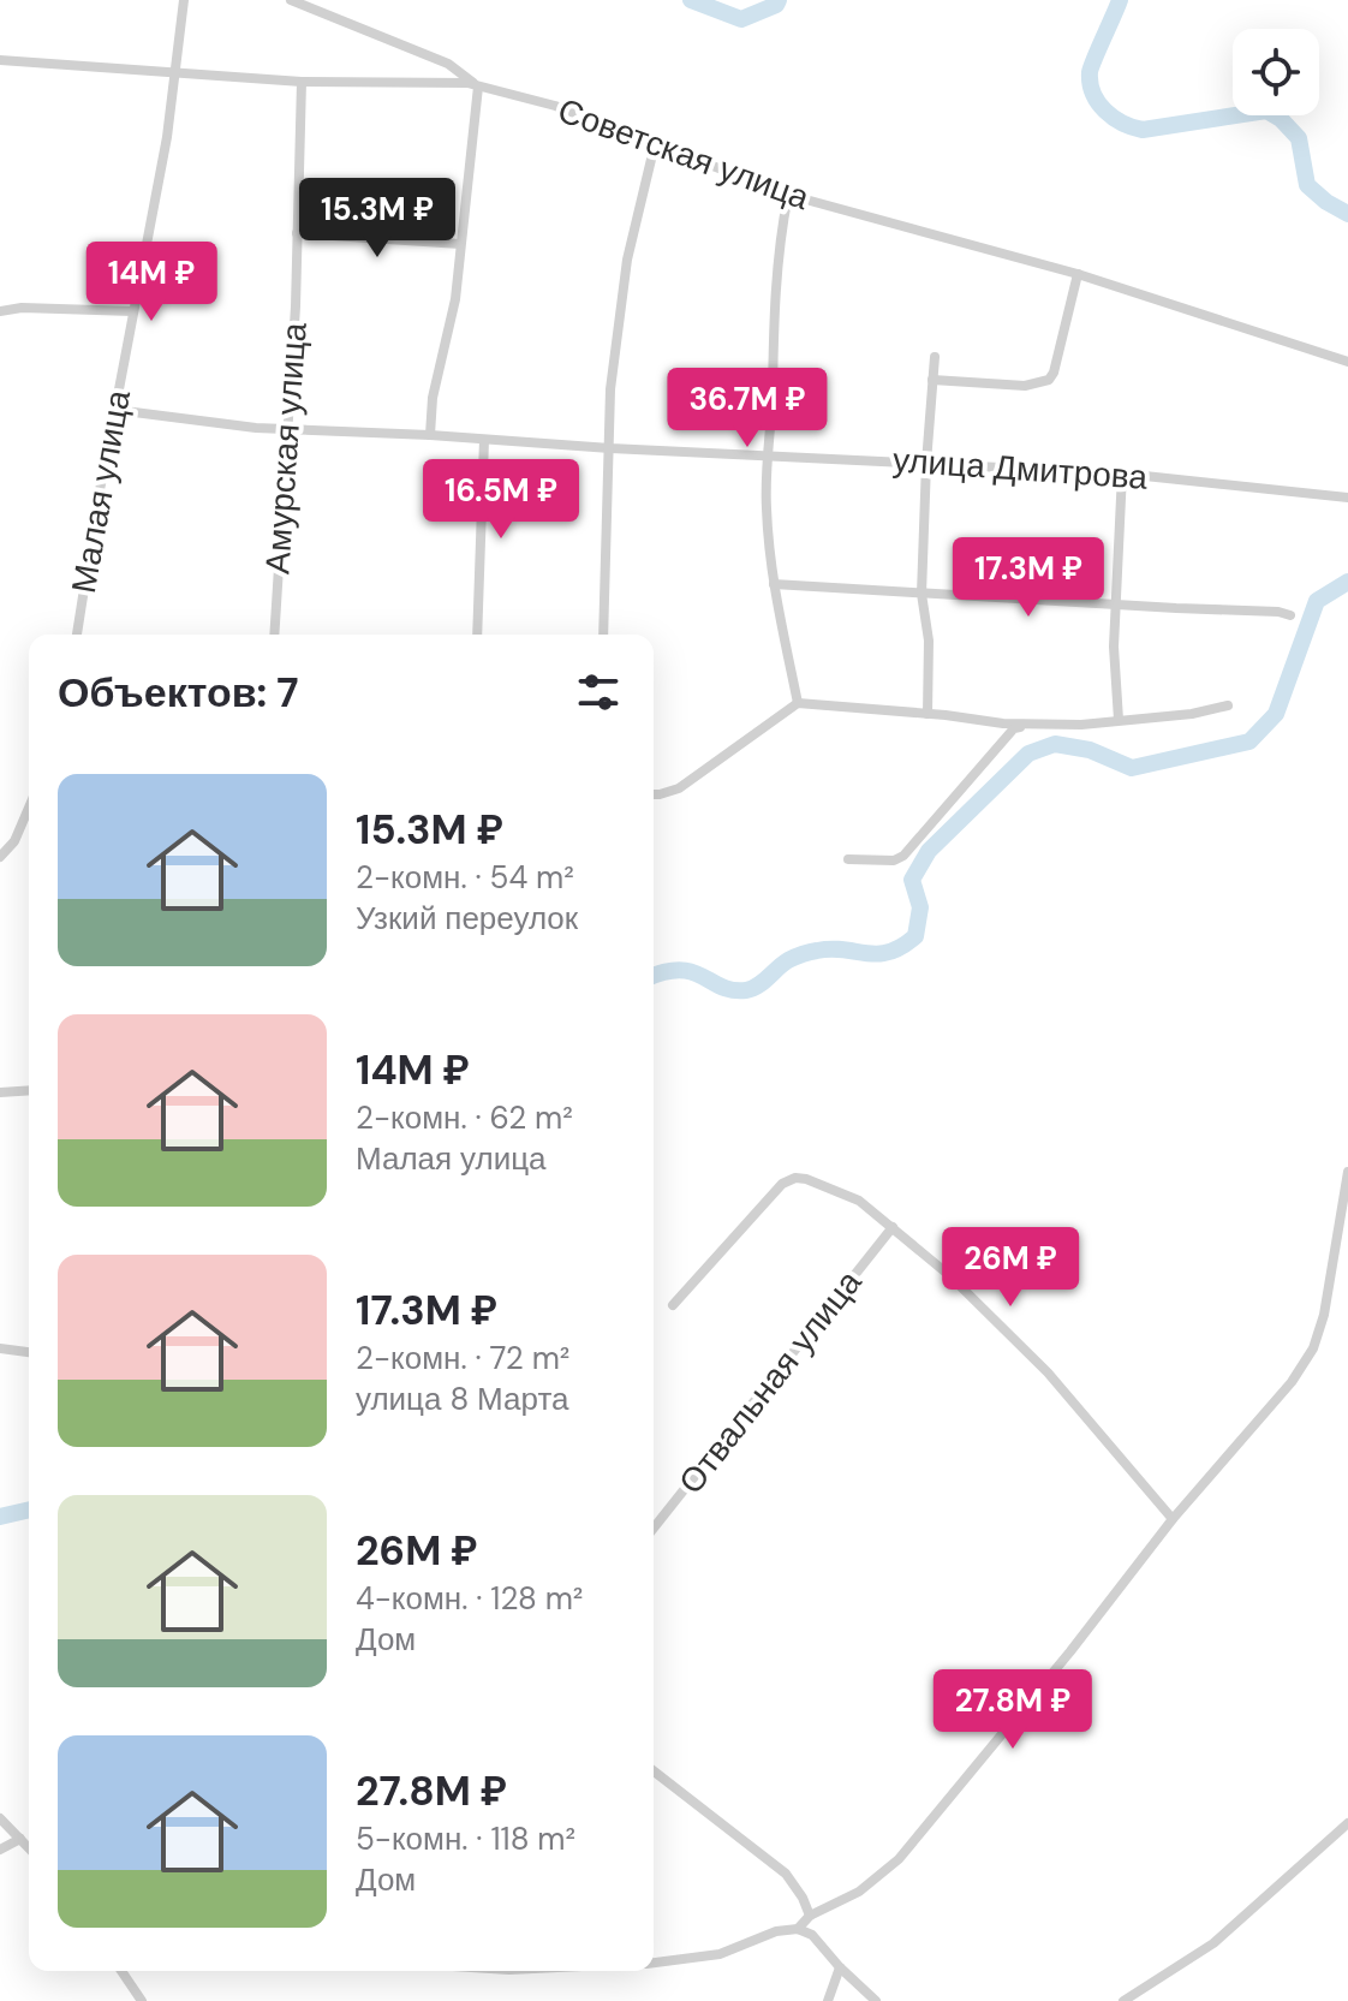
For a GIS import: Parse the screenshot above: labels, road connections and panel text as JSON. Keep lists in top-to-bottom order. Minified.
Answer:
{"streets":{"street":["Советская улица","Амурская улица","улица Дмитрова","Малая улица","Отвальная улица"]},"crossings":[["Советская улица","Амурская улица"],["Советская улица","Малая улица"],["Амурская улица","улица Дмитрова"],["улица Дмитрова","Малая улица"]],"page":{"price":["15.3M ₽","14M ₽","36.7M ₽","16.5M ₽","17.3M ₽","26M ₽","27.8M ₽"],"heading":"Объектов: 7","list":[{"name":"15.3M ₽","note":"2-комн. · 54 m² · Узкий переулок"},{"name":"14M ₽","note":"2-комн. · 62 m² · Малая улица"},{"name":"17.3M ₽","note":"2-комн. · 72 m² · улица 8 Марта"},{"name":"26M ₽","note":"4-комн. · 128 m² · Дом"},{"name":"27.8M ₽","note":"5-комн. · 118 m² · Дом"}]}}
